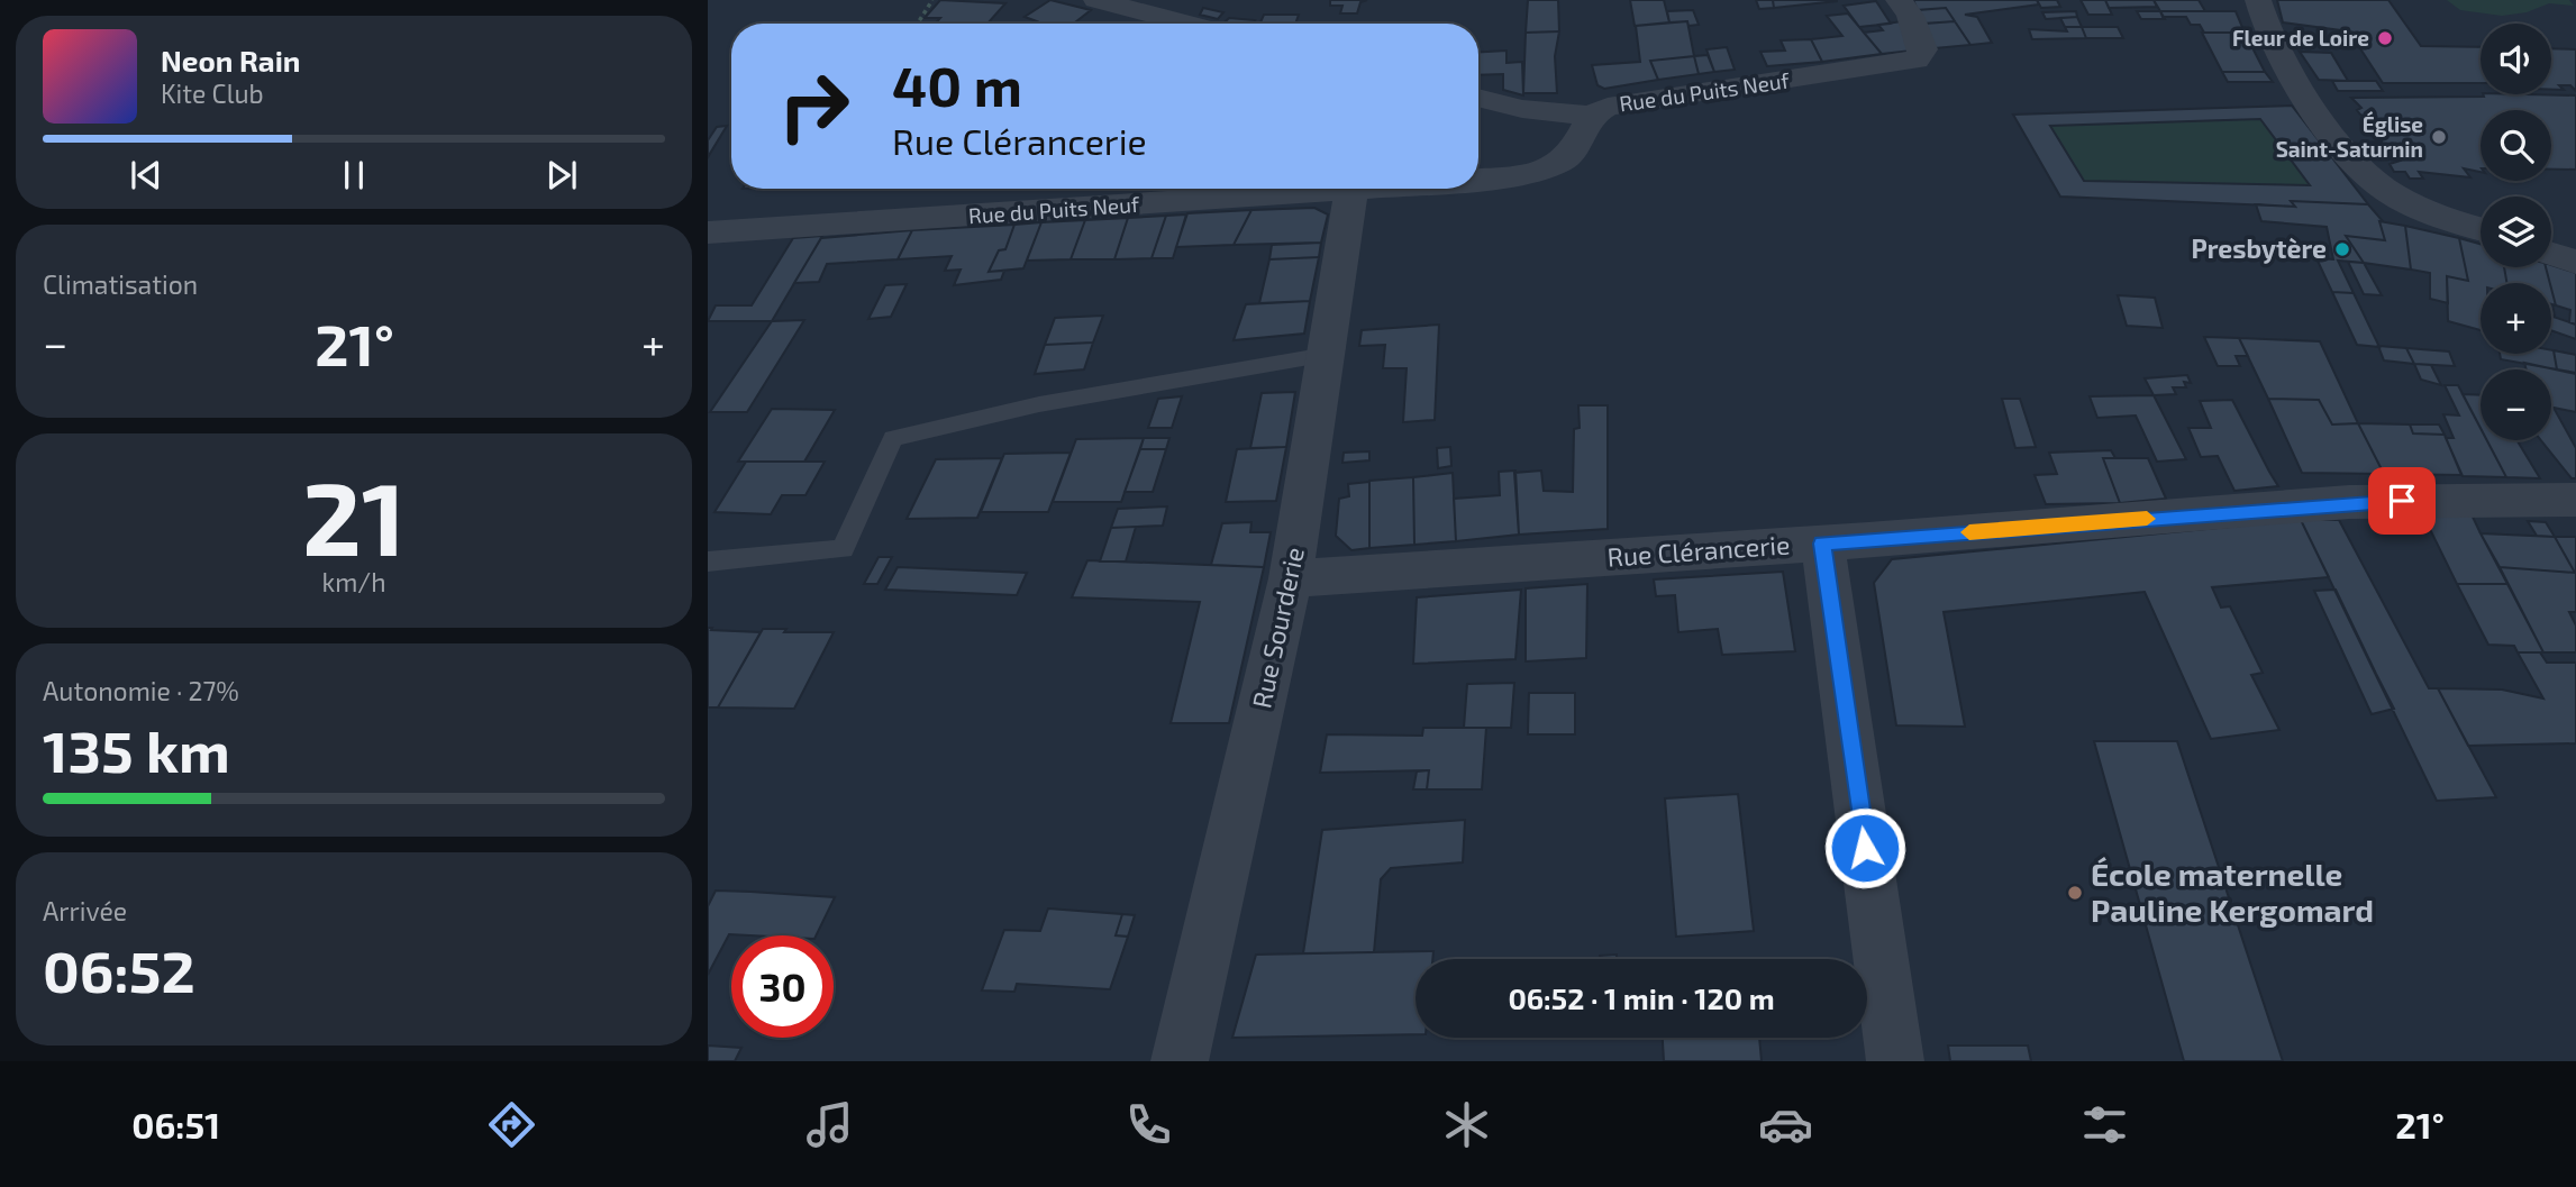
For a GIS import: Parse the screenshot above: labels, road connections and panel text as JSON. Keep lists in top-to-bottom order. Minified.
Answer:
{"streets":{"street":["Rue du Puits Neuf","Rue Clérancerie","Rue Sourderie"]},"crossings":[["Rue du Puits Neuf","Rue Sourderie"],["Rue Clérancerie","Rue Sourderie"]],"places":["Fleur de Loire","Église Saint-Saturnin","Presbytère","École maternelle Pauline Kergomard"],"page":{"map_buttons":["+","−"],"turn":["40 m","Rue Clérancerie"],"song":["Neon Rain","Kite Club"],"tile":["Climatisation",["21","km/h"],["Autonomie · 27%","135 km"],["Arrivée","06:52"]],"heat":["−","21°","+"],"limit":"30","trip":"06:52 · 1 min · 120 m","tabs":["06:51","21°"]}}
